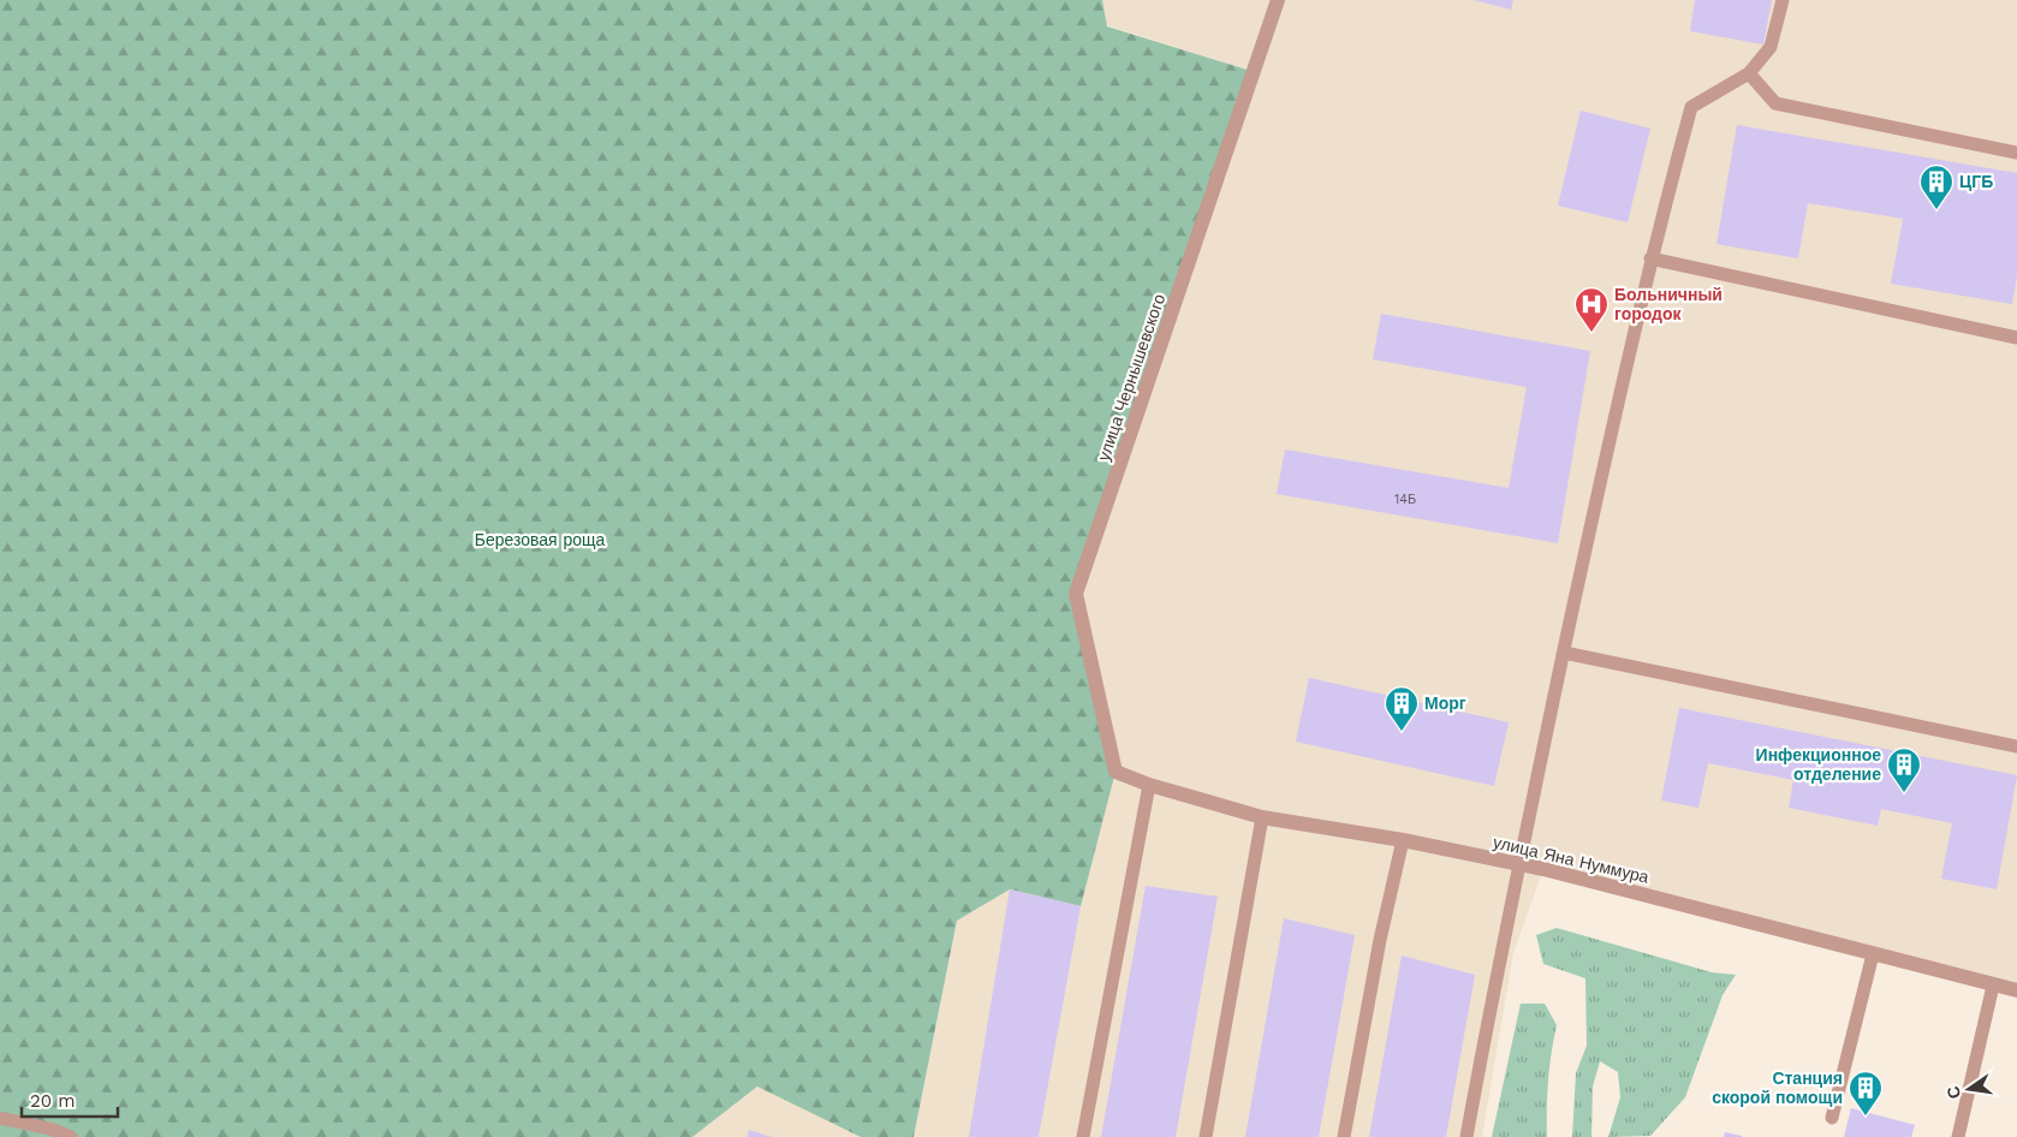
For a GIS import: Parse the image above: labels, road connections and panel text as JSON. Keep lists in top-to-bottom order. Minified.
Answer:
{"streets":{"street":["улица Чернышевского","улица Яна Нуммура"]},"crossings":[["улица Чернышевского","улица Яна Нуммура"]],"parks":["Березовая роща"],"places":{"building":["ЦГБ","Морг","Инфекционное отделение","Станция скорой помощи"],"hospital":["Больничный городок"]},"house_numbers":["14Б"],"scale_bar":"20 m","north":"left"}
